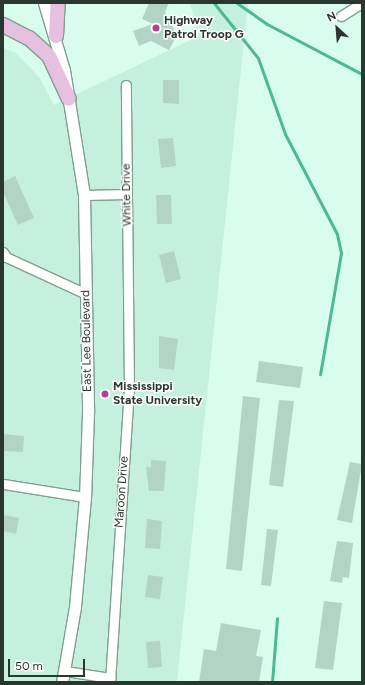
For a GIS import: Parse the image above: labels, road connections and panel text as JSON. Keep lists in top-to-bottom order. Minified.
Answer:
{"streets":{"street":["White Drive","East Lee Boulevard","Maroon Drive"]},"crossings":[["White Drive","Maroon Drive"],["East Lee Boulevard","Maroon Drive"]],"places":["Highway Patrol Troop G","Mississippi State University"],"scale_bar":"50 m","north":"top left"}
